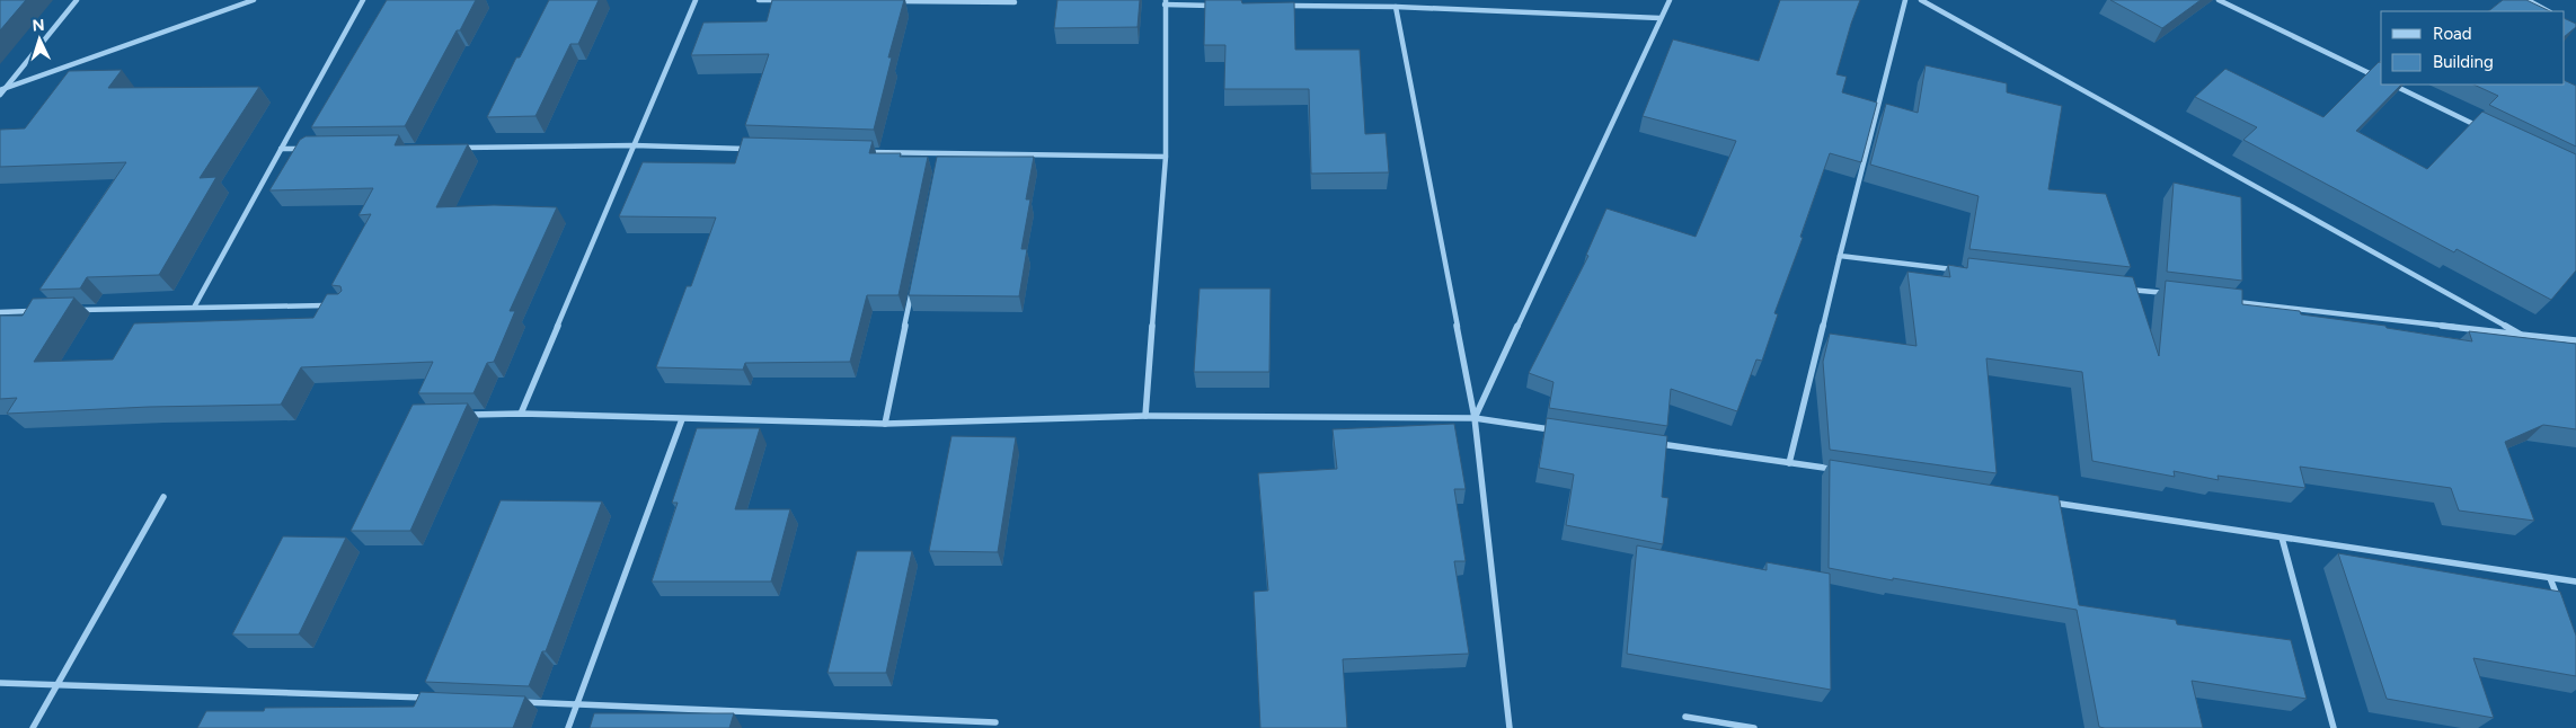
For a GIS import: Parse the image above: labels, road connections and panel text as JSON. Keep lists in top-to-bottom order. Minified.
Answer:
{"legend":["Road","Building"],"north":"top"}
